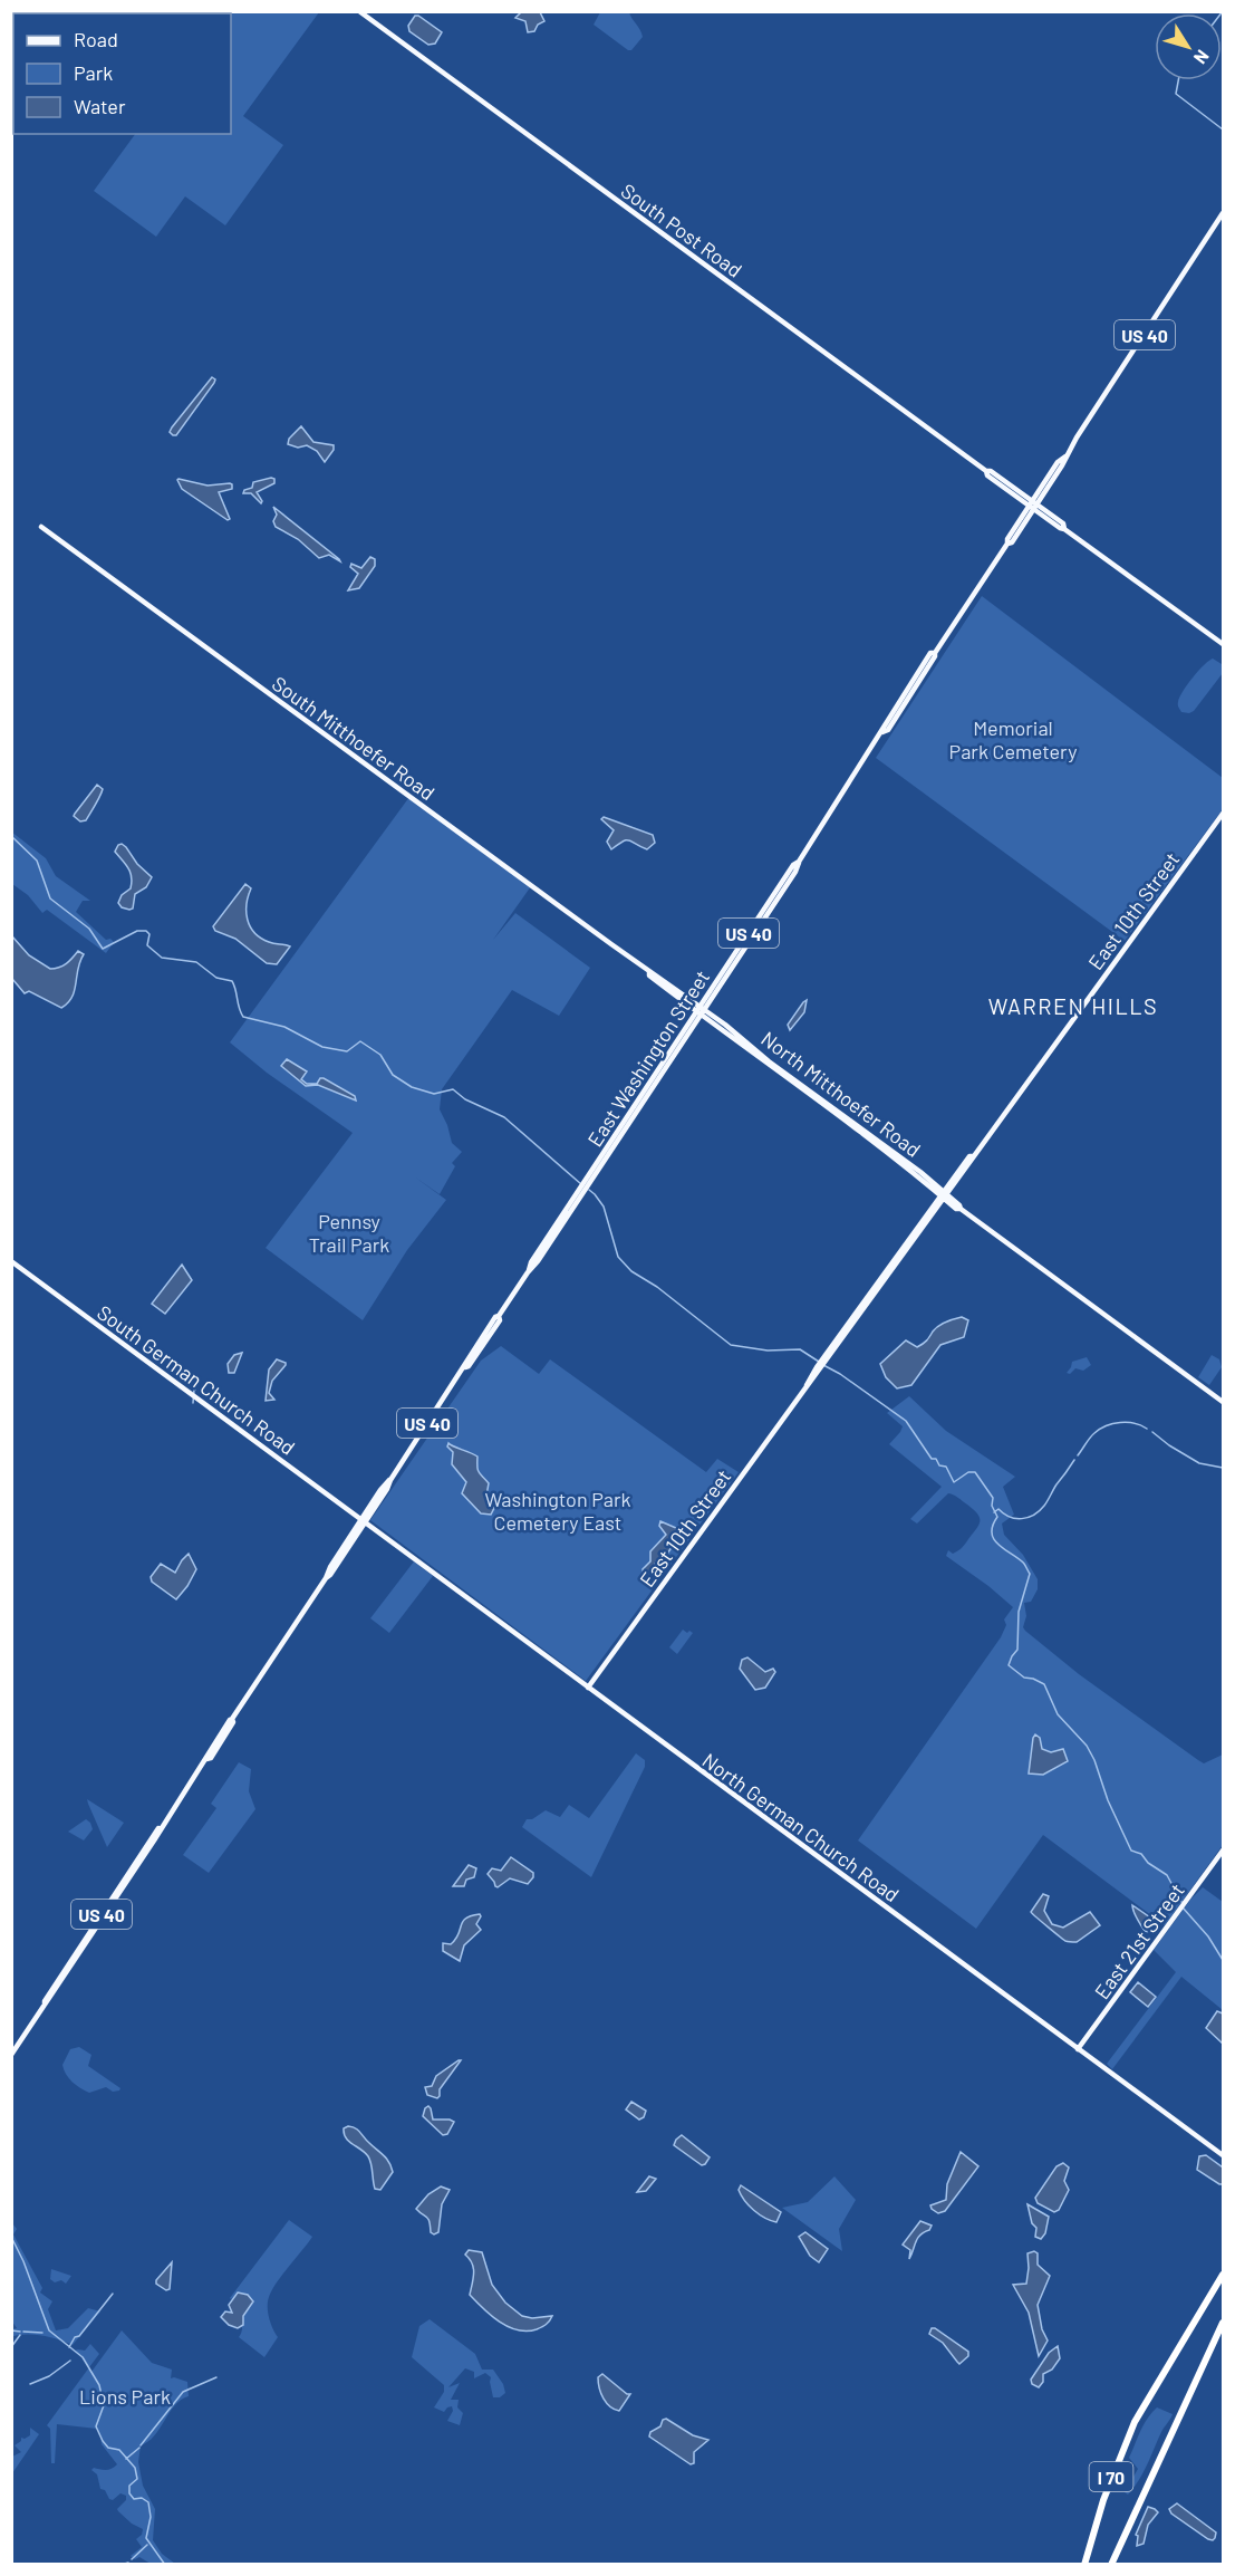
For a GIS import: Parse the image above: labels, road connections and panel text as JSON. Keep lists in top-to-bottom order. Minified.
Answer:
{"streets":{"highway":["I 70"],"main road":["South Post Road","US 40","South Mitthoefer Road","East 10th Street","East Washington Street","North Mitthoefer Road","South German Church Road","North German Church Road","East 21st Street"]},"crossings":[["South Post Road","East Washington Street"],["South Mitthoefer Road","East Washington Street"],["South Mitthoefer Road","North Mitthoefer Road"],["East 10th Street","North Mitthoefer Road"],["East 10th Street","North German Church Road"],["East Washington Street","North Mitthoefer Road"],["East Washington Street","South German Church Road"],["East Washington Street","North German Church Road"],["South German Church Road","North German Church Road"],["North German Church Road","East 21st Street"]],"districts":["WARREN HILLS"],"parks":["Memorial Park Cemetery","Pennsy Trail Park","Washington Park Cemetery East","Lions Park"],"legend":["Road","Park","Water"],"north":"bottom right"}
